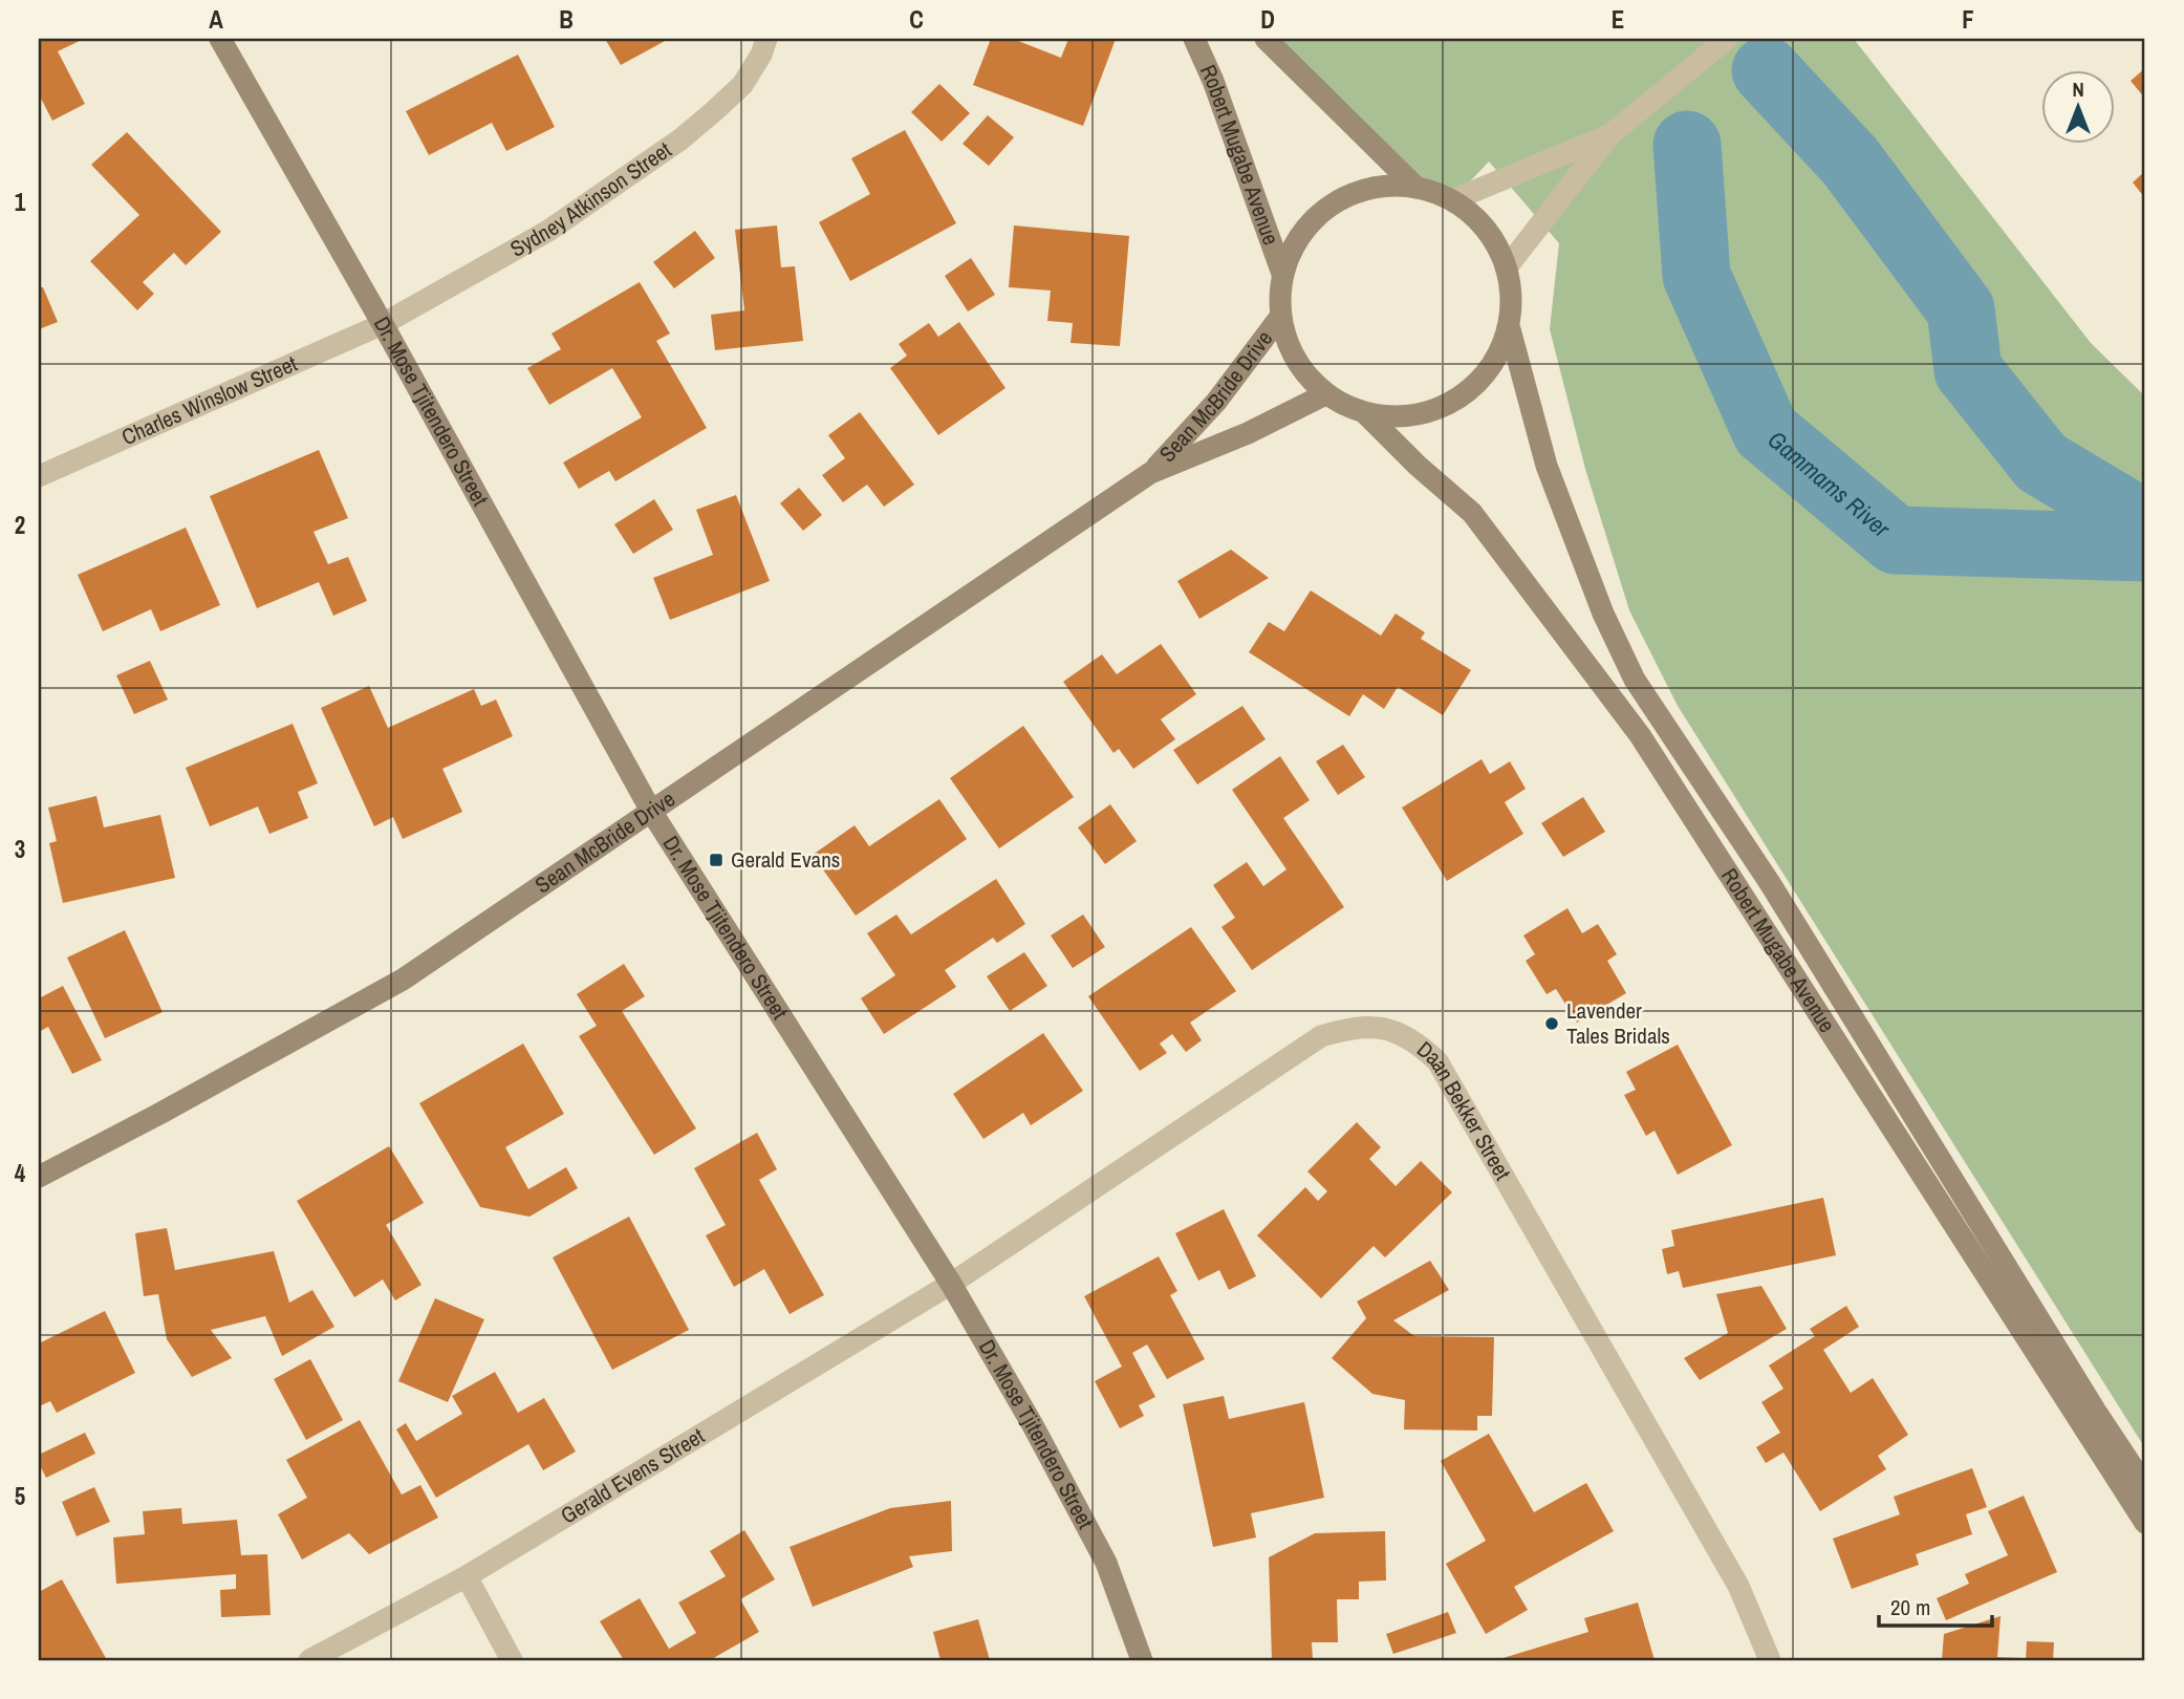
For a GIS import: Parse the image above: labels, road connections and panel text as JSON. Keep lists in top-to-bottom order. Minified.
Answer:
{"streets":{"main road":["Robert Mugabe Avenue","Sean McBride Drive","Dr. Mose Tjitendero Street"],"street":["Sydney Atkinson Street","Charles Winslow Street","Daan Bekker Street","Gerald Evens Street"]},"crossings":[["Robert Mugabe Avenue","Sean McBride Drive"],["Sydney Atkinson Street","Charles Winslow Street"],["Sydney Atkinson Street","Dr. Mose Tjitendero Street"],["Sean McBride Drive","Dr. Mose Tjitendero Street"],["Charles Winslow Street","Dr. Mose Tjitendero Street"],["Dr. Mose Tjitendero Street","Daan Bekker Street"],["Dr. Mose Tjitendero Street","Gerald Evens Street"],["Daan Bekker Street","Gerald Evens Street"]],"water":["Gammams River"],"places":{"transit":["Gerald Evans"],"other":["Lavender Tales Bridals"]},"scale_bar":"20 m","north":"top","grid":{"columns":["A","B","C","D","E","F"],"rows":["1","2","3","4","5"]}}
